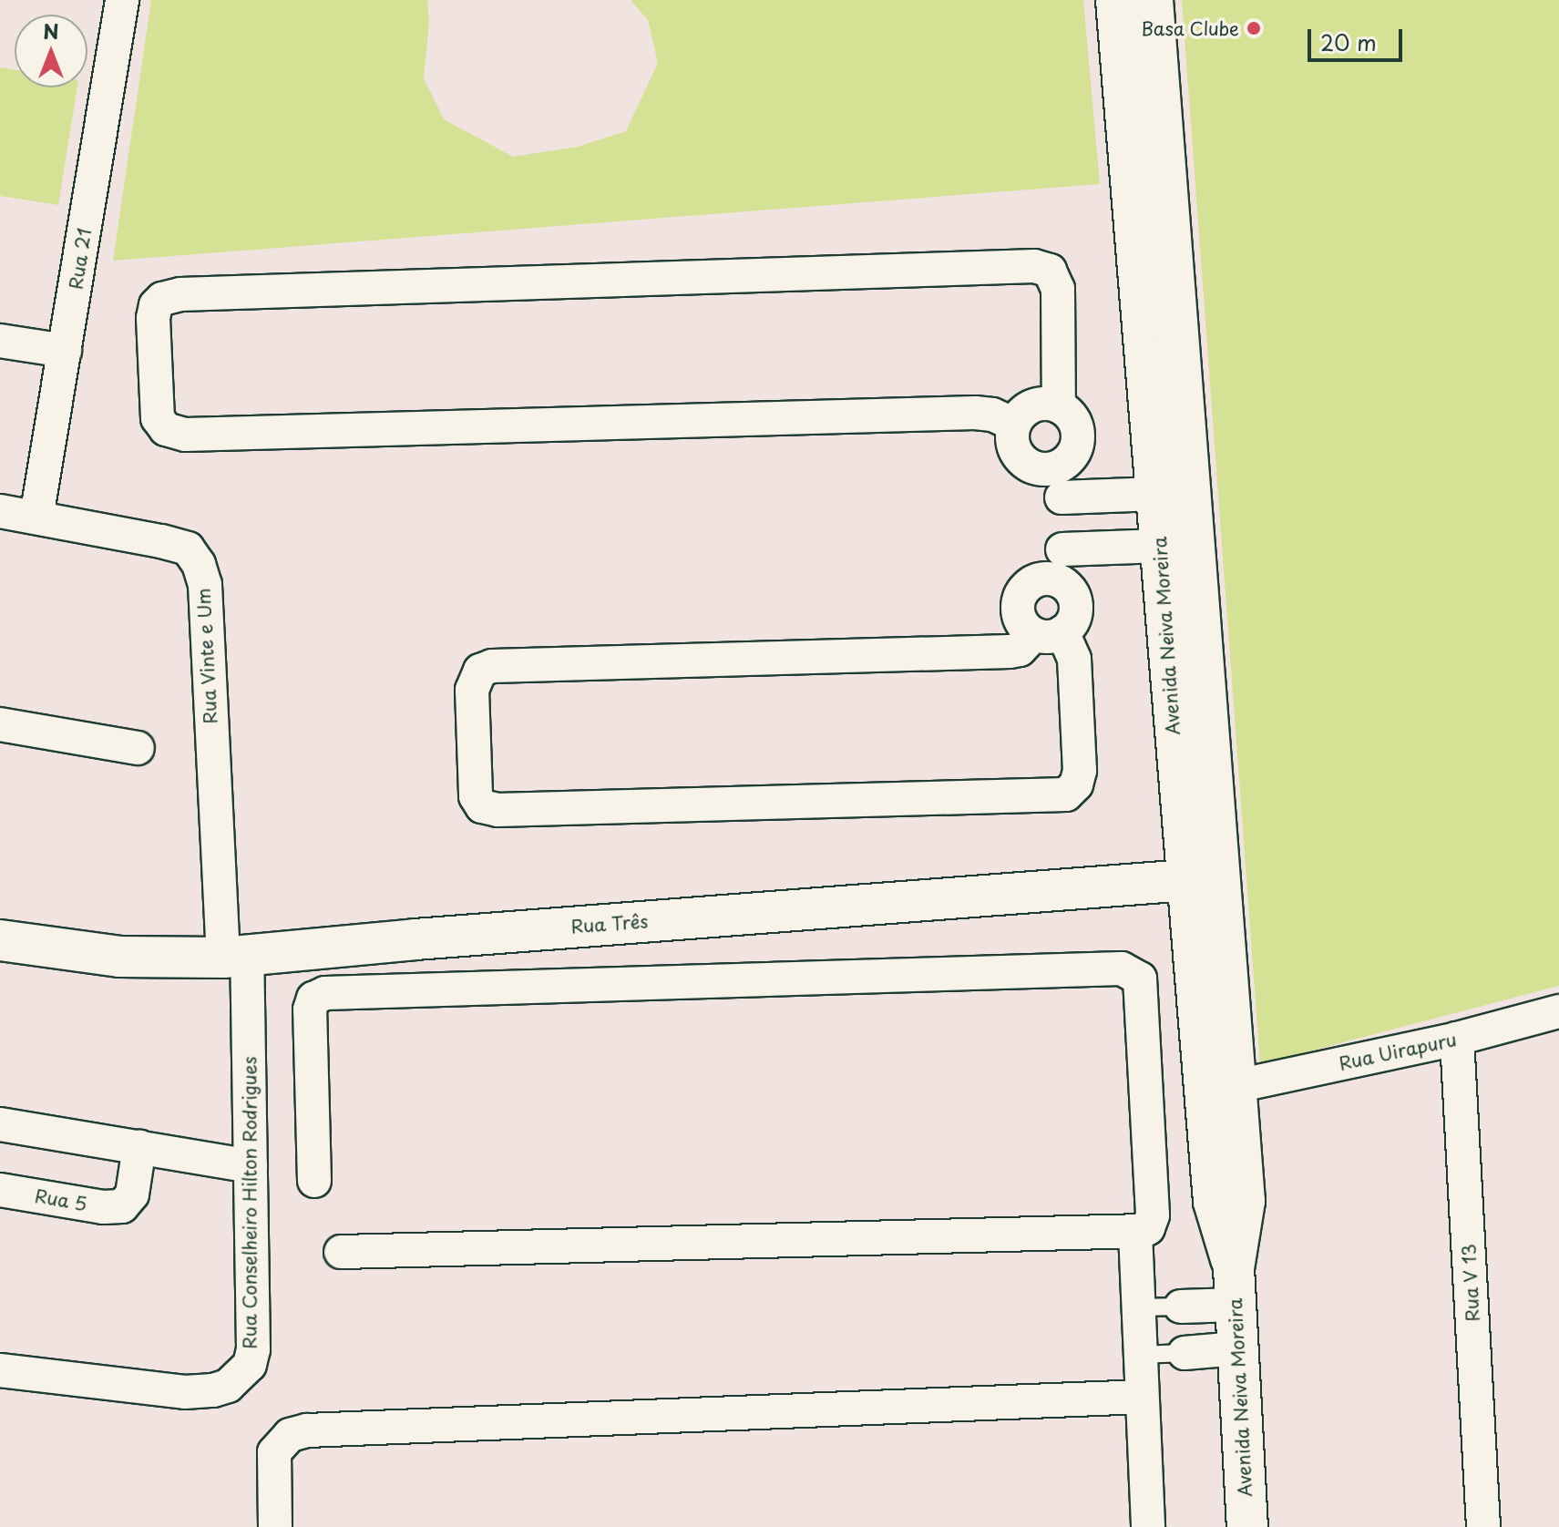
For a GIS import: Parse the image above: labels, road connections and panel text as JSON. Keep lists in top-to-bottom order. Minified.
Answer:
{"streets":{"street":["Rua 21","Avenida Neiva Moreira","Rua Vinte e Um","Rua Três","Rua Uirapuru","Rua 5","Rua Conselheiro Hilton Rodrigues","Rua V 13"]},"crossings":[["Rua 21","Rua Vinte e Um"],["Avenida Neiva Moreira","Rua Três"],["Avenida Neiva Moreira","Rua Uirapuru"],["Rua Vinte e Um","Rua Três"],["Rua Vinte e Um","Rua Conselheiro Hilton Rodrigues"],["Rua Três","Rua Conselheiro Hilton Rodrigues"],["Rua Uirapuru","Rua V 13"]],"places":["Basa Clube"],"scale_bar":"20 m","north":"top"}
